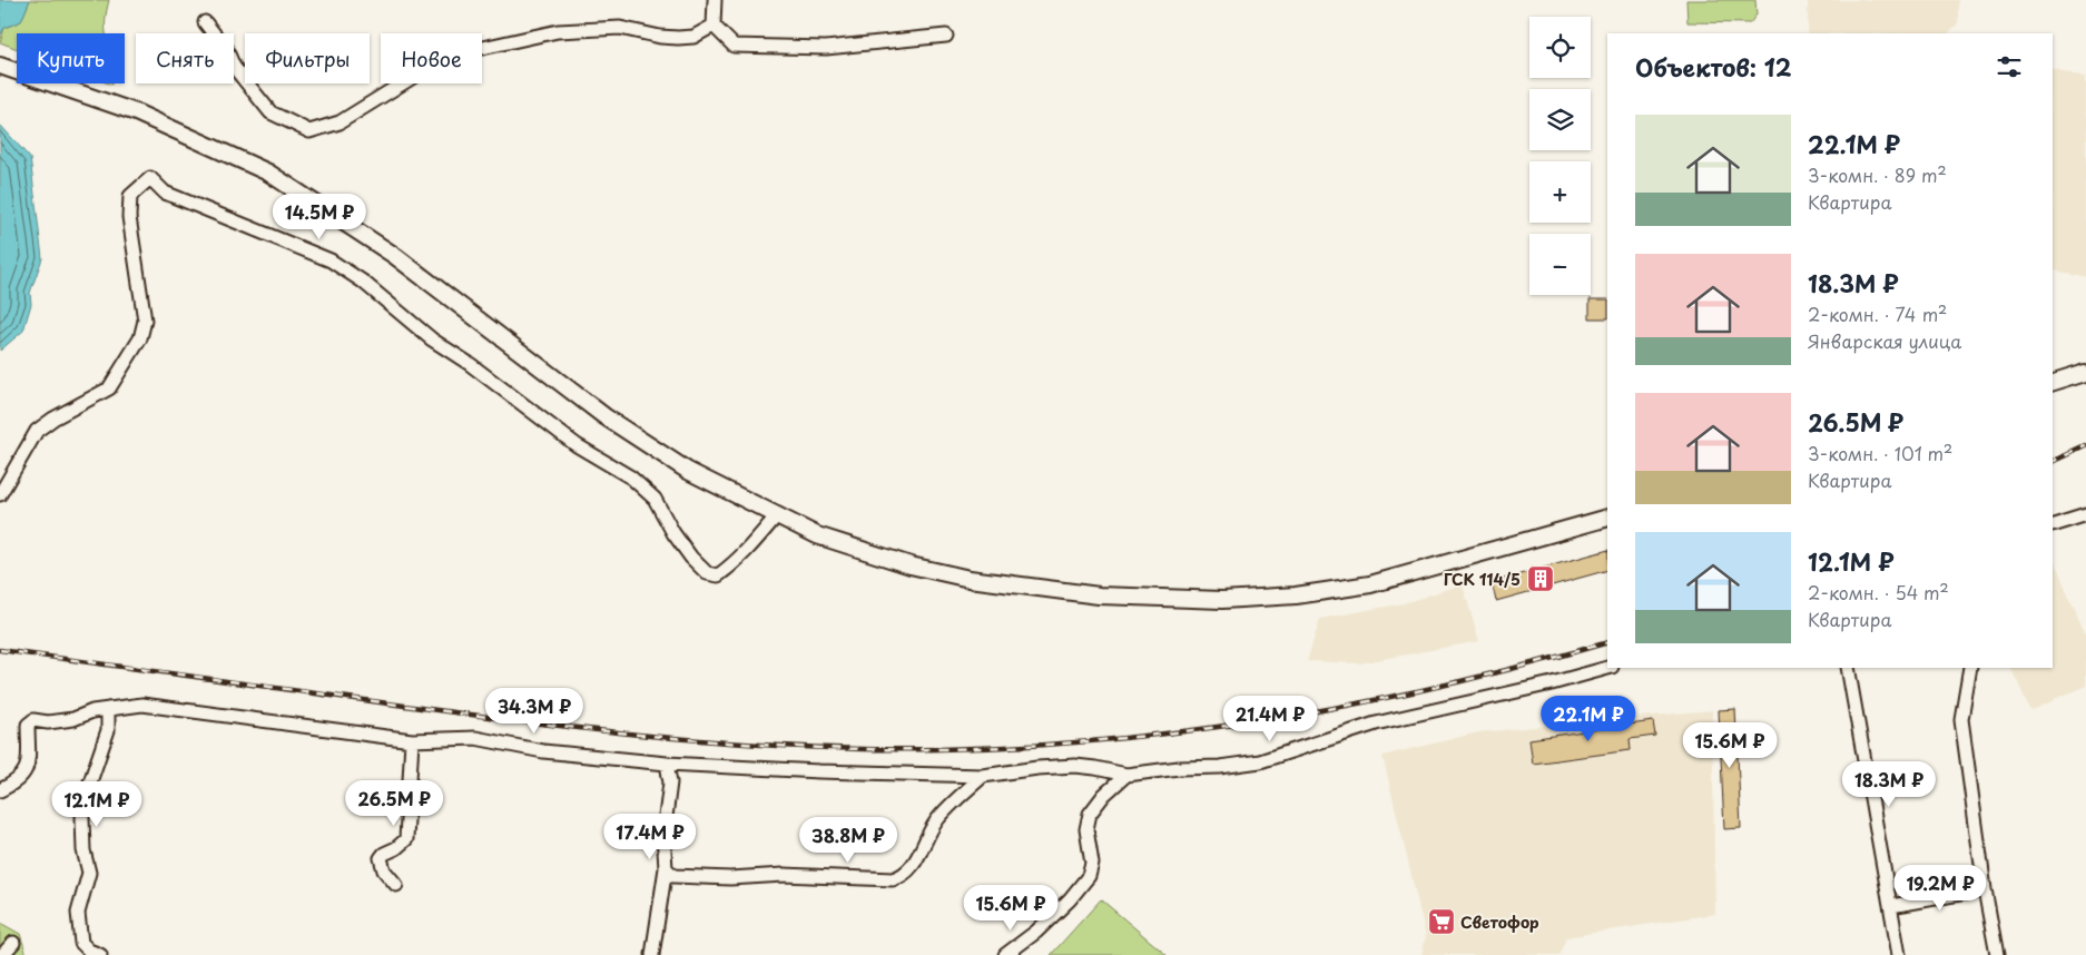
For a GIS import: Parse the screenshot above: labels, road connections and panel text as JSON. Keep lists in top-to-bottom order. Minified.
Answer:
{"places":{"building":["ГСК 114/5"],"supermarket":["Светофор"]},"page":{"map_buttons":["+","−"],"chip":["Купить","Снять","Фильтры","Новое"],"heading":"Объектов: 12","list":[{"name":"22.1M ₽","note":"3-комн. · 89 m² · Квартира"},{"name":"18.3M ₽","note":"2-комн. · 74 m² · Январская улица"},{"name":"26.5M ₽","note":"3-комн. · 101 m² · Квартира"},{"name":"12.1M ₽","note":"2-комн. · 54 m² · Квартира"}],"price":["14.5M ₽","34.3M ₽","21.4M ₽","22.1M ₽","15.6M ₽","18.3M ₽","26.5M ₽","12.1M ₽","17.4M ₽","38.8M ₽","19.2M ₽","15.6M ₽"]}}
